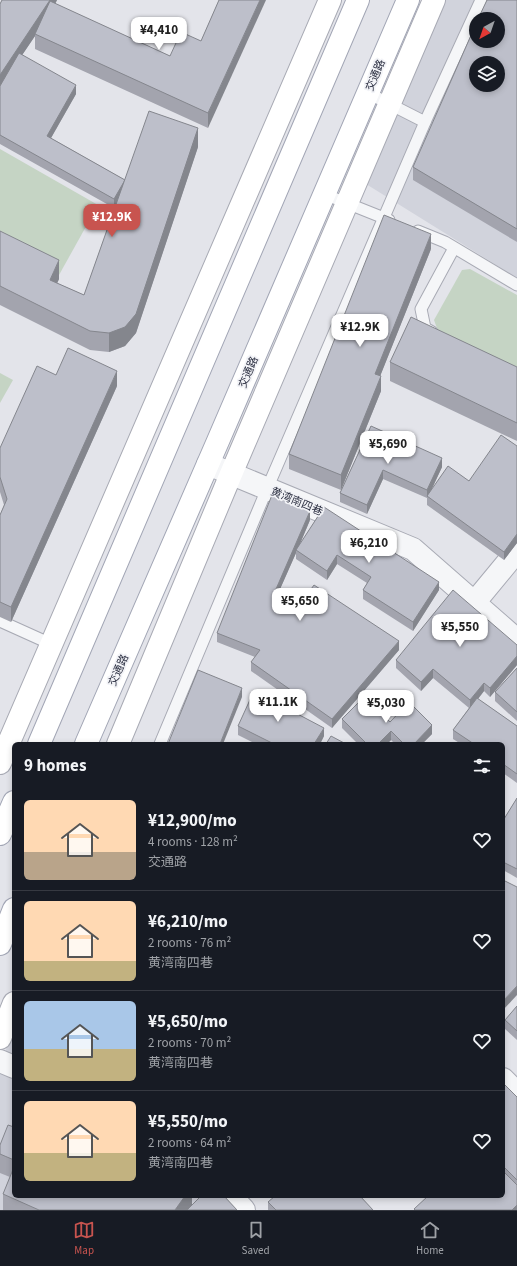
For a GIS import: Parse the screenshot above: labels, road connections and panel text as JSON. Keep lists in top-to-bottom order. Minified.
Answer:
{"streets":{"main road":["交通路"],"street":["黄湾南四巷"]},"crossings":[["交通路","黄湾南四巷"]],"north":"bottom left","page":{"price":["¥4,410","¥12.9K","¥12.9K","¥5,690","¥6,210","¥5,650","¥5,550","¥11.1K","¥5,030"],"heading":"9 homes","list":[{"name":"¥12,900/mo","note":"4 rooms · 128 m² · 交通路"},{"name":"¥6,210/mo","note":"2 rooms · 76 m² · 黄湾南四巷"},{"name":"¥5,650/mo","note":"2 rooms · 70 m² · 黄湾南四巷"},{"name":"¥5,550/mo","note":"2 rooms · 64 m² · 黄湾南四巷"}],"tabs":["Map","Saved","Home"]}}
